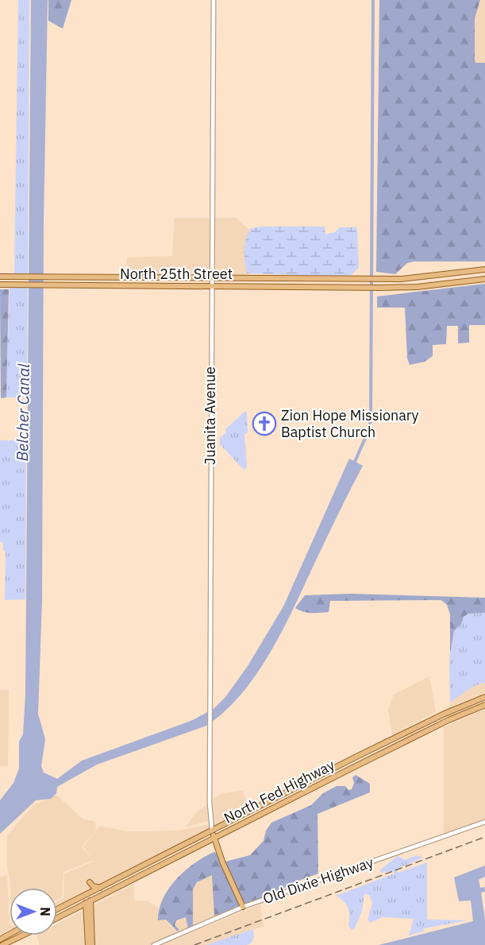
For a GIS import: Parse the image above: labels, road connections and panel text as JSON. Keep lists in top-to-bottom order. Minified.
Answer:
{"streets":{"main road":["North 25th Street","North Fed Highway"],"street":["Juanita Avenue","Old Dixie Highway"]},"crossings":[["North 25th Street","Juanita Avenue"],["Juanita Avenue","North Fed Highway"]],"water":["Belcher Canal"],"places":{"church":["Zion Hope Missionary Baptist Church"]},"north":"right"}
